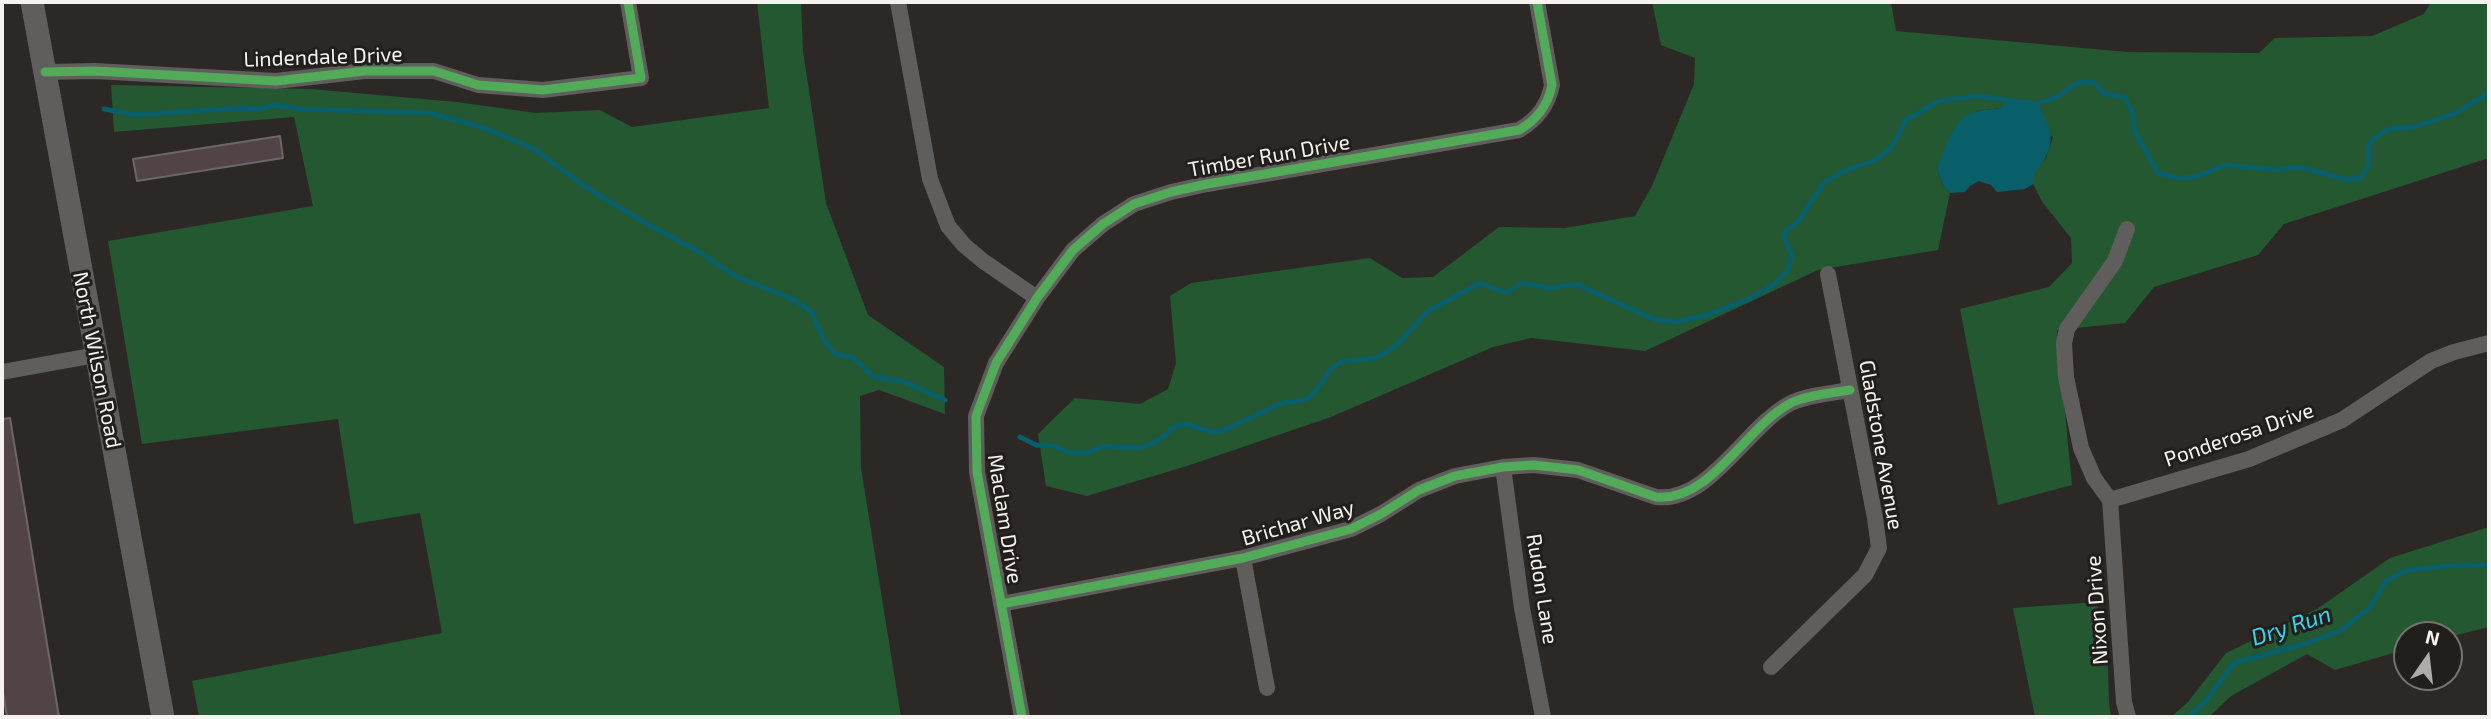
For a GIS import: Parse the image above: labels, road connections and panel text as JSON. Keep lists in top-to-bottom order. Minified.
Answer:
{"streets":{"main road":["North Wilson Road"],"street":["Lindendale Drive","Timber Run Drive","Ponderosa Drive","Gladstone Avenue","Maclam Drive","Brichar Way","Rudon Lane","Nixon Drive"]},"crossings":[["Lindendale Drive","North Wilson Road"],["Timber Run Drive","Maclam Drive"],["Ponderosa Drive","Nixon Drive"],["Gladstone Avenue","Brichar Way"],["Maclam Drive","Brichar Way"],["Brichar Way","Rudon Lane"]],"water":["Dry Run"],"north":"top"}
